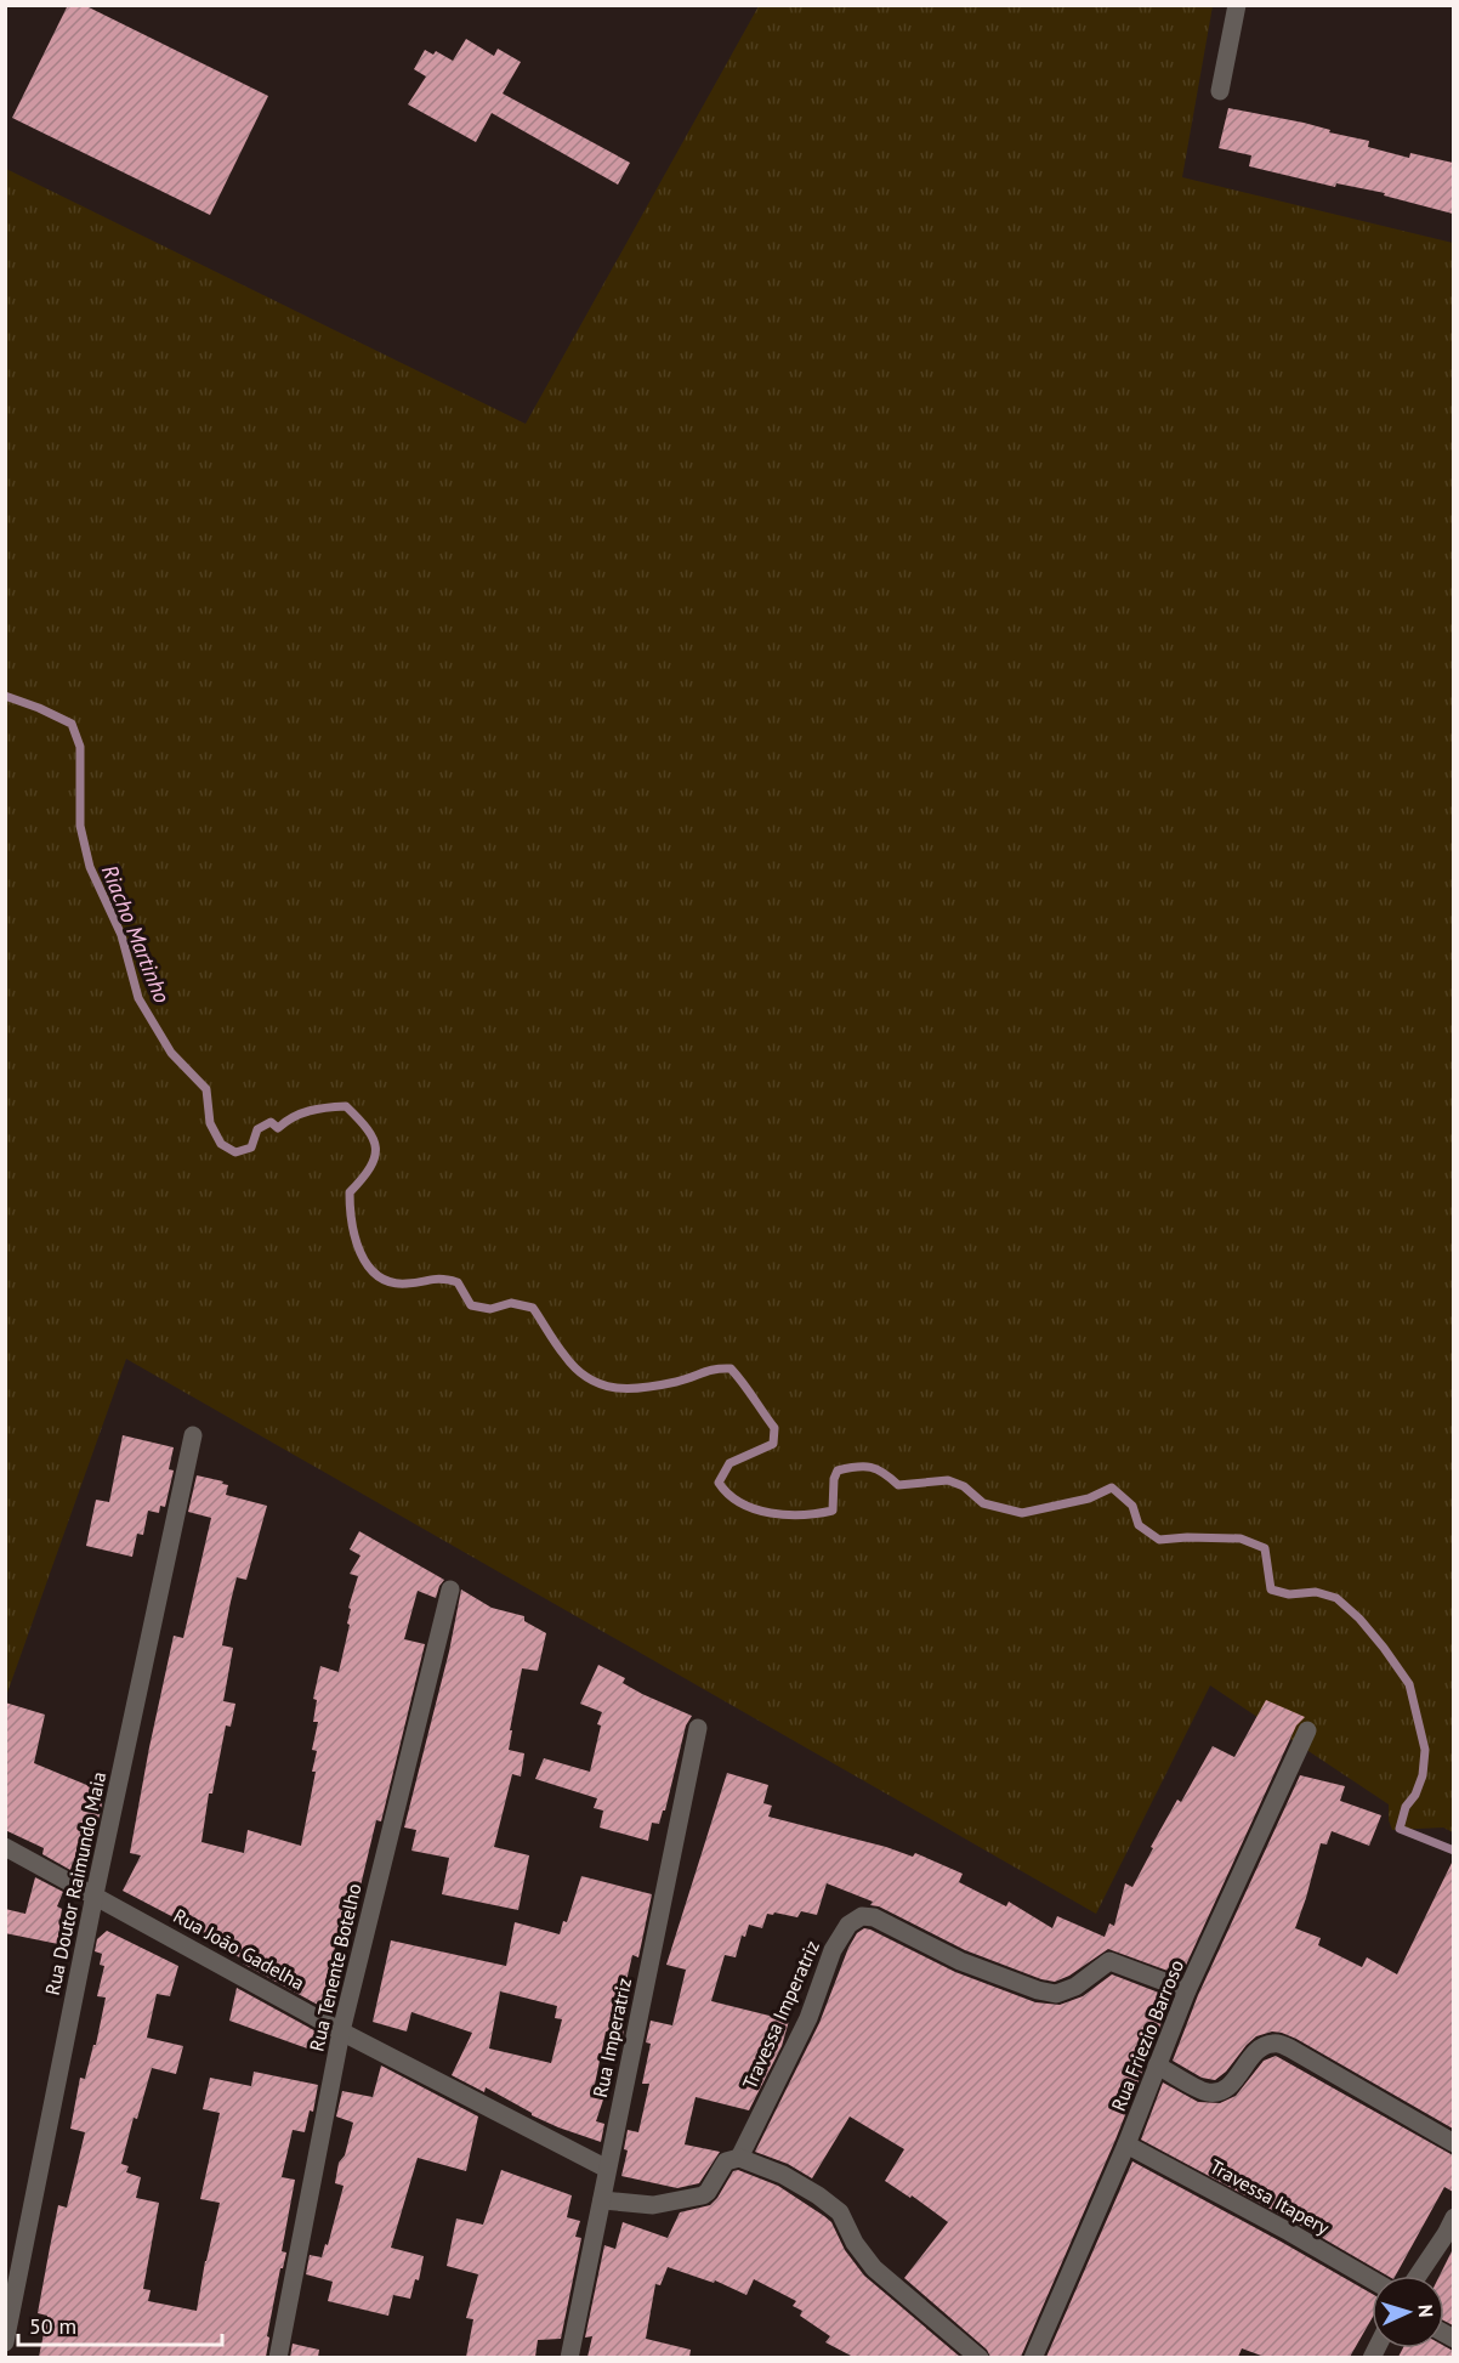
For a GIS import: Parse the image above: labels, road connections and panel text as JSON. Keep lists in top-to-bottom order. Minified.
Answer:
{"streets":{"street":["Rua Doutor Raimundo Maia","Rua João Gadelha","Rua Tenente Botelho","Travessa Imperatriz","Rua Friezio Barroso","Rua Imperatriz","Travessa Itapery"]},"crossings":[["Rua Doutor Raimundo Maia","Rua João Gadelha"],["Rua João Gadelha","Rua Tenente Botelho"],["Rua João Gadelha","Rua Imperatriz"],["Travessa Imperatriz","Rua Friezio Barroso"],["Rua Friezio Barroso","Travessa Itapery"]],"water":["Riacho Martinho"],"scale_bar":"50 m","north":"right"}
